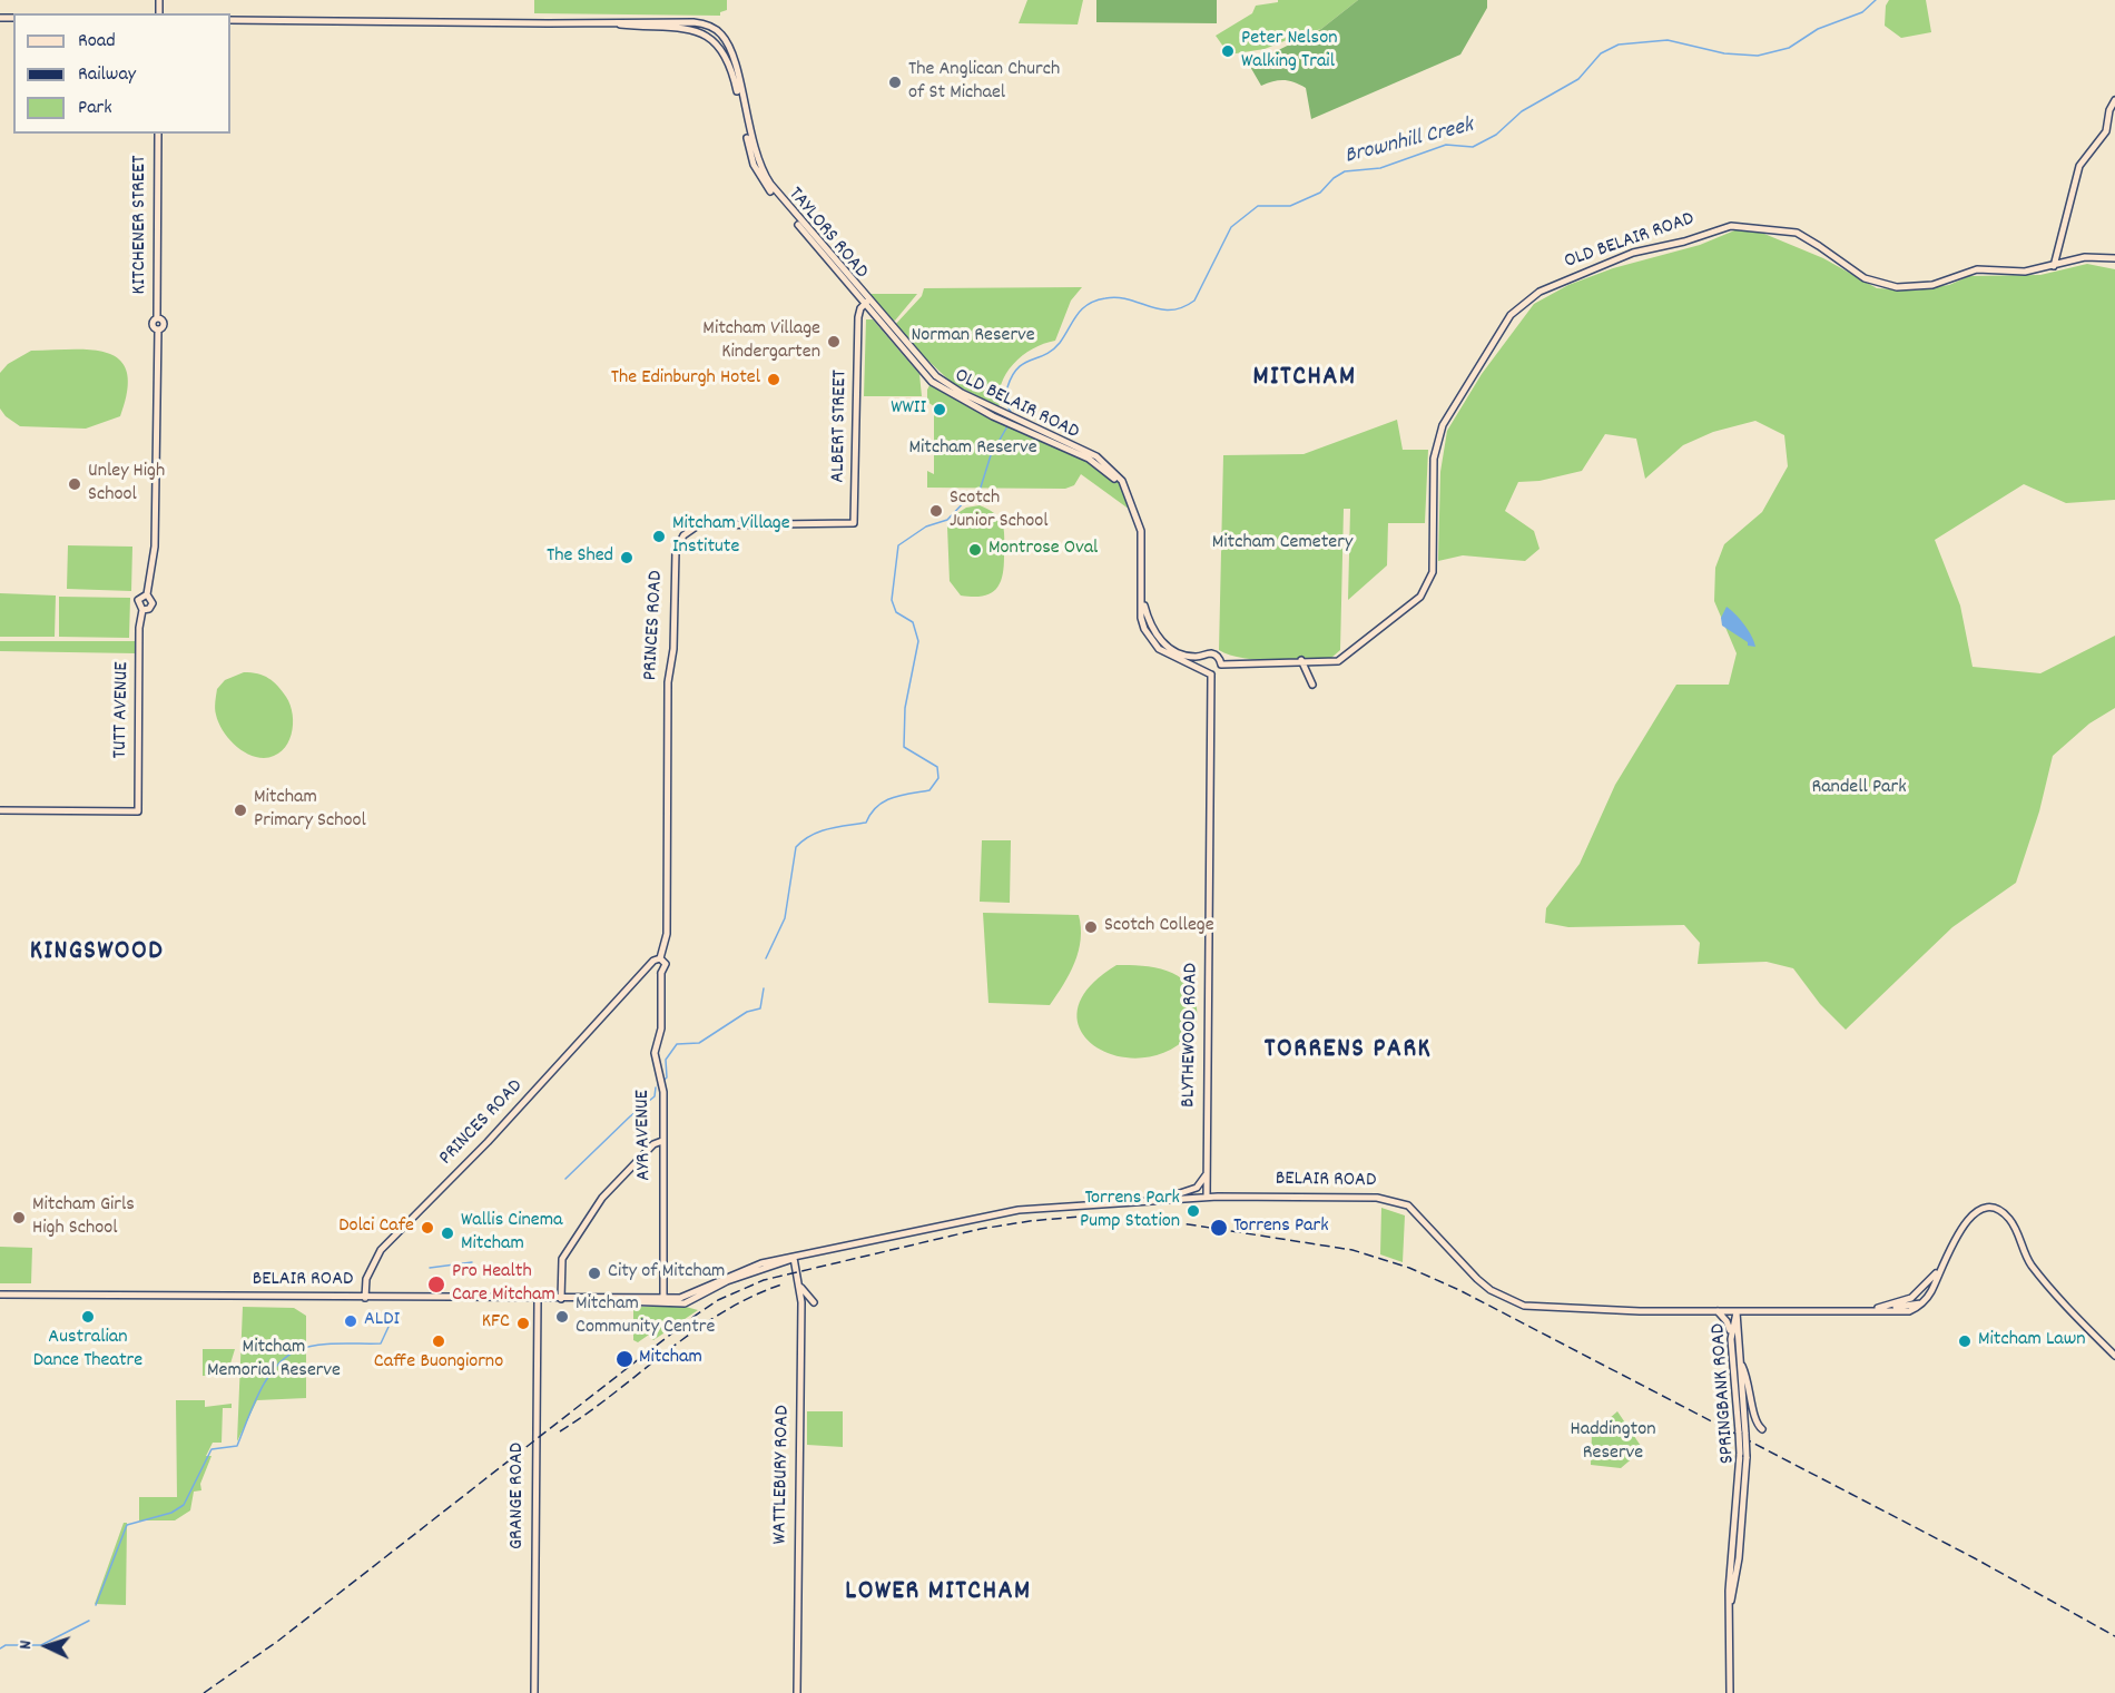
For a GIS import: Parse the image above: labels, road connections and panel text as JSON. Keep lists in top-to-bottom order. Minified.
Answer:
{"streets":{"main road":["KITCHENER STREET","TAYLORS ROAD","OLD BELAIR ROAD","ALBERT STREET","PRINCES ROAD","TUTT AVENUE","BLYTHEWOOD ROAD","AYR AVENUE","BELAIR ROAD","SPRINGBANK ROAD","WATTLEBURY ROAD","GRANGE ROAD"]},"crossings":[["TAYLORS ROAD","OLD BELAIR ROAD"],["TAYLORS ROAD","ALBERT STREET"],["OLD BELAIR ROAD","BLYTHEWOOD ROAD"],["ALBERT STREET","PRINCES ROAD"],["PRINCES ROAD","AYR AVENUE"],["PRINCES ROAD","BELAIR ROAD"],["BLYTHEWOOD ROAD","BELAIR ROAD"],["AYR AVENUE","BELAIR ROAD"],["BELAIR ROAD","SPRINGBANK ROAD"],["BELAIR ROAD","WATTLEBURY ROAD"],["BELAIR ROAD","GRANGE ROAD"]],"districts":["MITCHAM","KINGSWOOD","TORRENS PARK","LOWER MITCHAM"],"water":["Brownhill Creek"],"parks":["Norman Reserve","Mitcham Reserve","Mitcham Cemetery","Randell Park","Mitcham Memorial Reserve","Haddington Reserve"],"places":["Peter Nelson Walking Trail","The Anglican Church of St Michael","Mitcham Village Kindergarten","The Edinburgh Hotel","WWII","Unley High School","Scotch Junior School","Mitcham Village Institute","Montrose Oval","The Shed","Mitcham Primary School","Scotch College","Torrens Park Pump Station","Mitcham Girls High School","Dolci Cafe","Torrens Park","Wallis Cinema Mitcham","City of Mitcham","Pro Health Care Mitcham","Australian Dance Theatre","Mitcham Community Centre","ALDI","KFC","Caffe Buongiorno","Mitcham Lawn","Mitcham"],"legend":["Road","Railway","Park"],"north":"left"}
